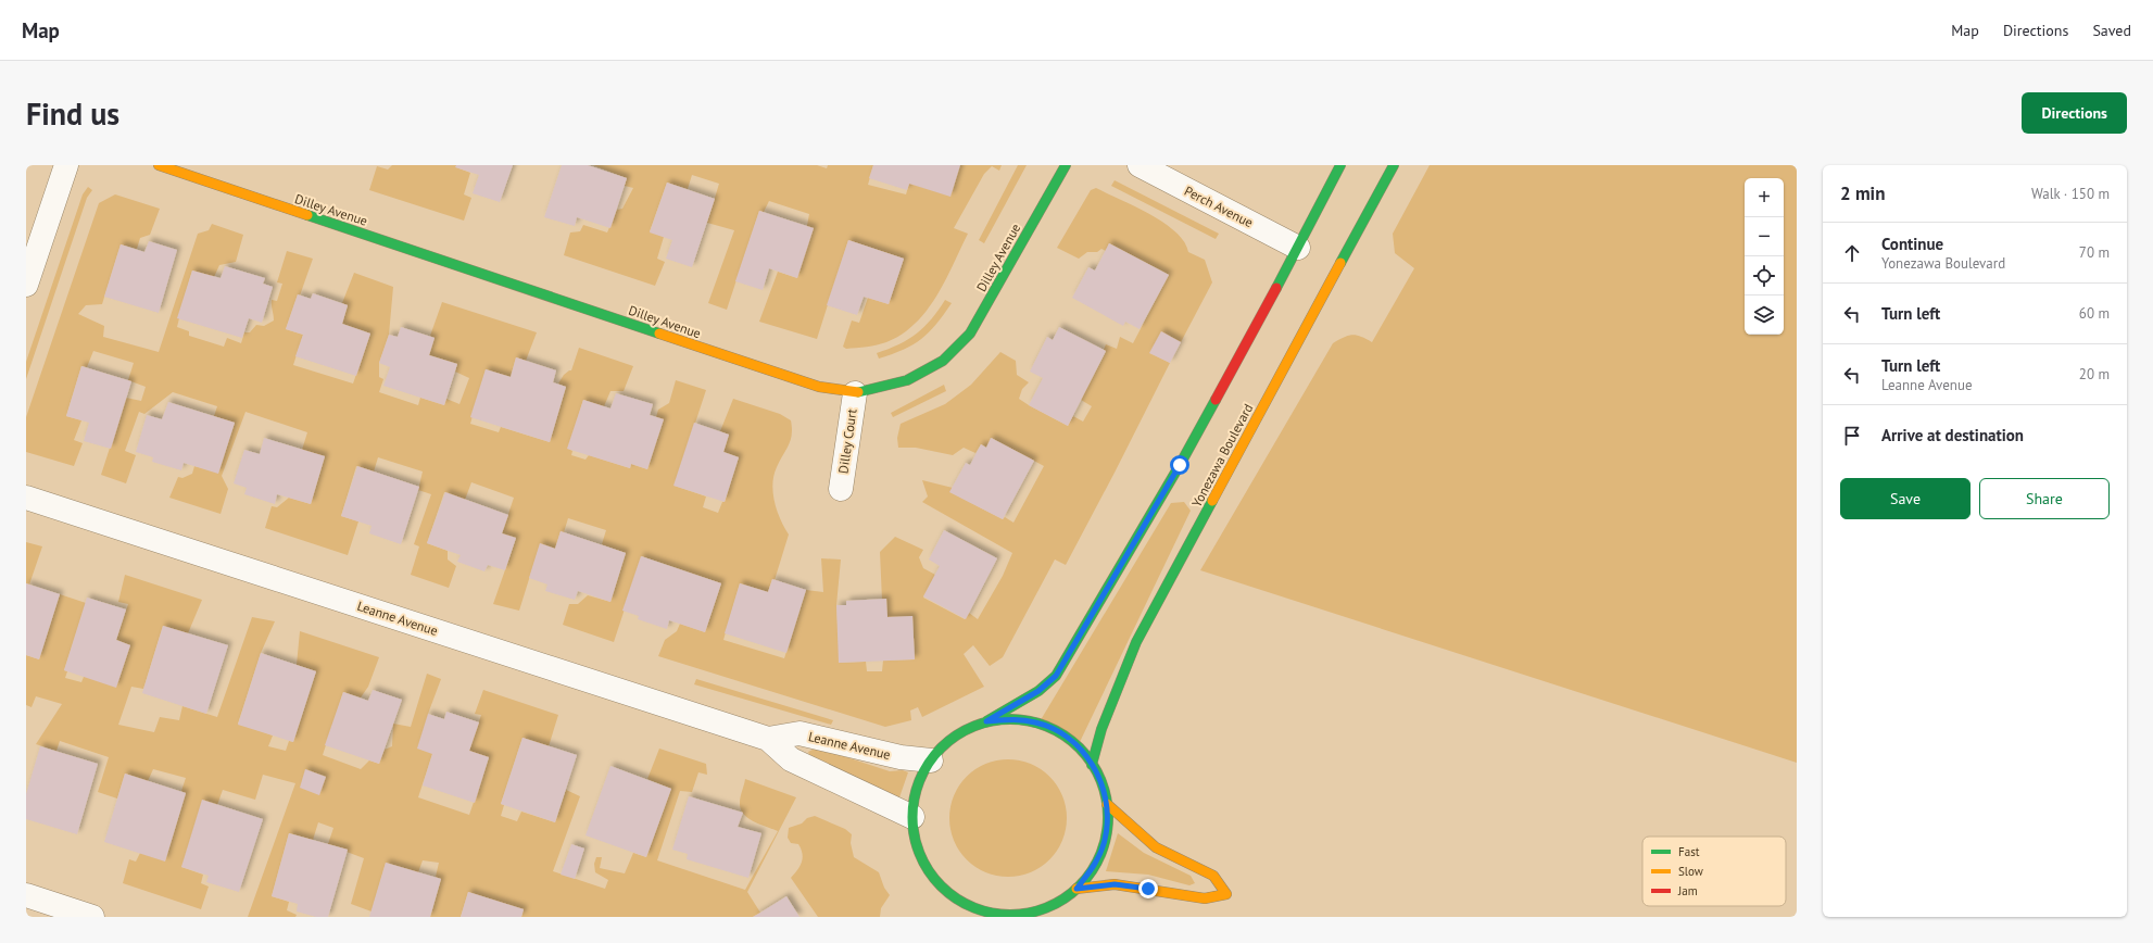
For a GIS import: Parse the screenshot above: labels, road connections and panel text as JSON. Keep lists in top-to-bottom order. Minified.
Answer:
{"streets":{"street":["Perch Avenue","Dilley Avenue","Dilley Court","Yonezawa Boulevard","Leanne Avenue"]},"crossings":[["Dilley Avenue","Dilley Court"]],"legend":["Fast","Slow","Jam"],"page":{"header":"Map","nav":["Map","Directions","Saved"],"buttons":["Directions",["Save","Share"]],"title":"Find us","heading":["2 min","Walk · 150 m"],"map_buttons":["+","−"],"list":[["Continue","Yonezawa Boulevard","70 m"],["Turn left","60 m"],["Turn left","Leanne Avenue","20 m"],"Arrive at destination"]}}
